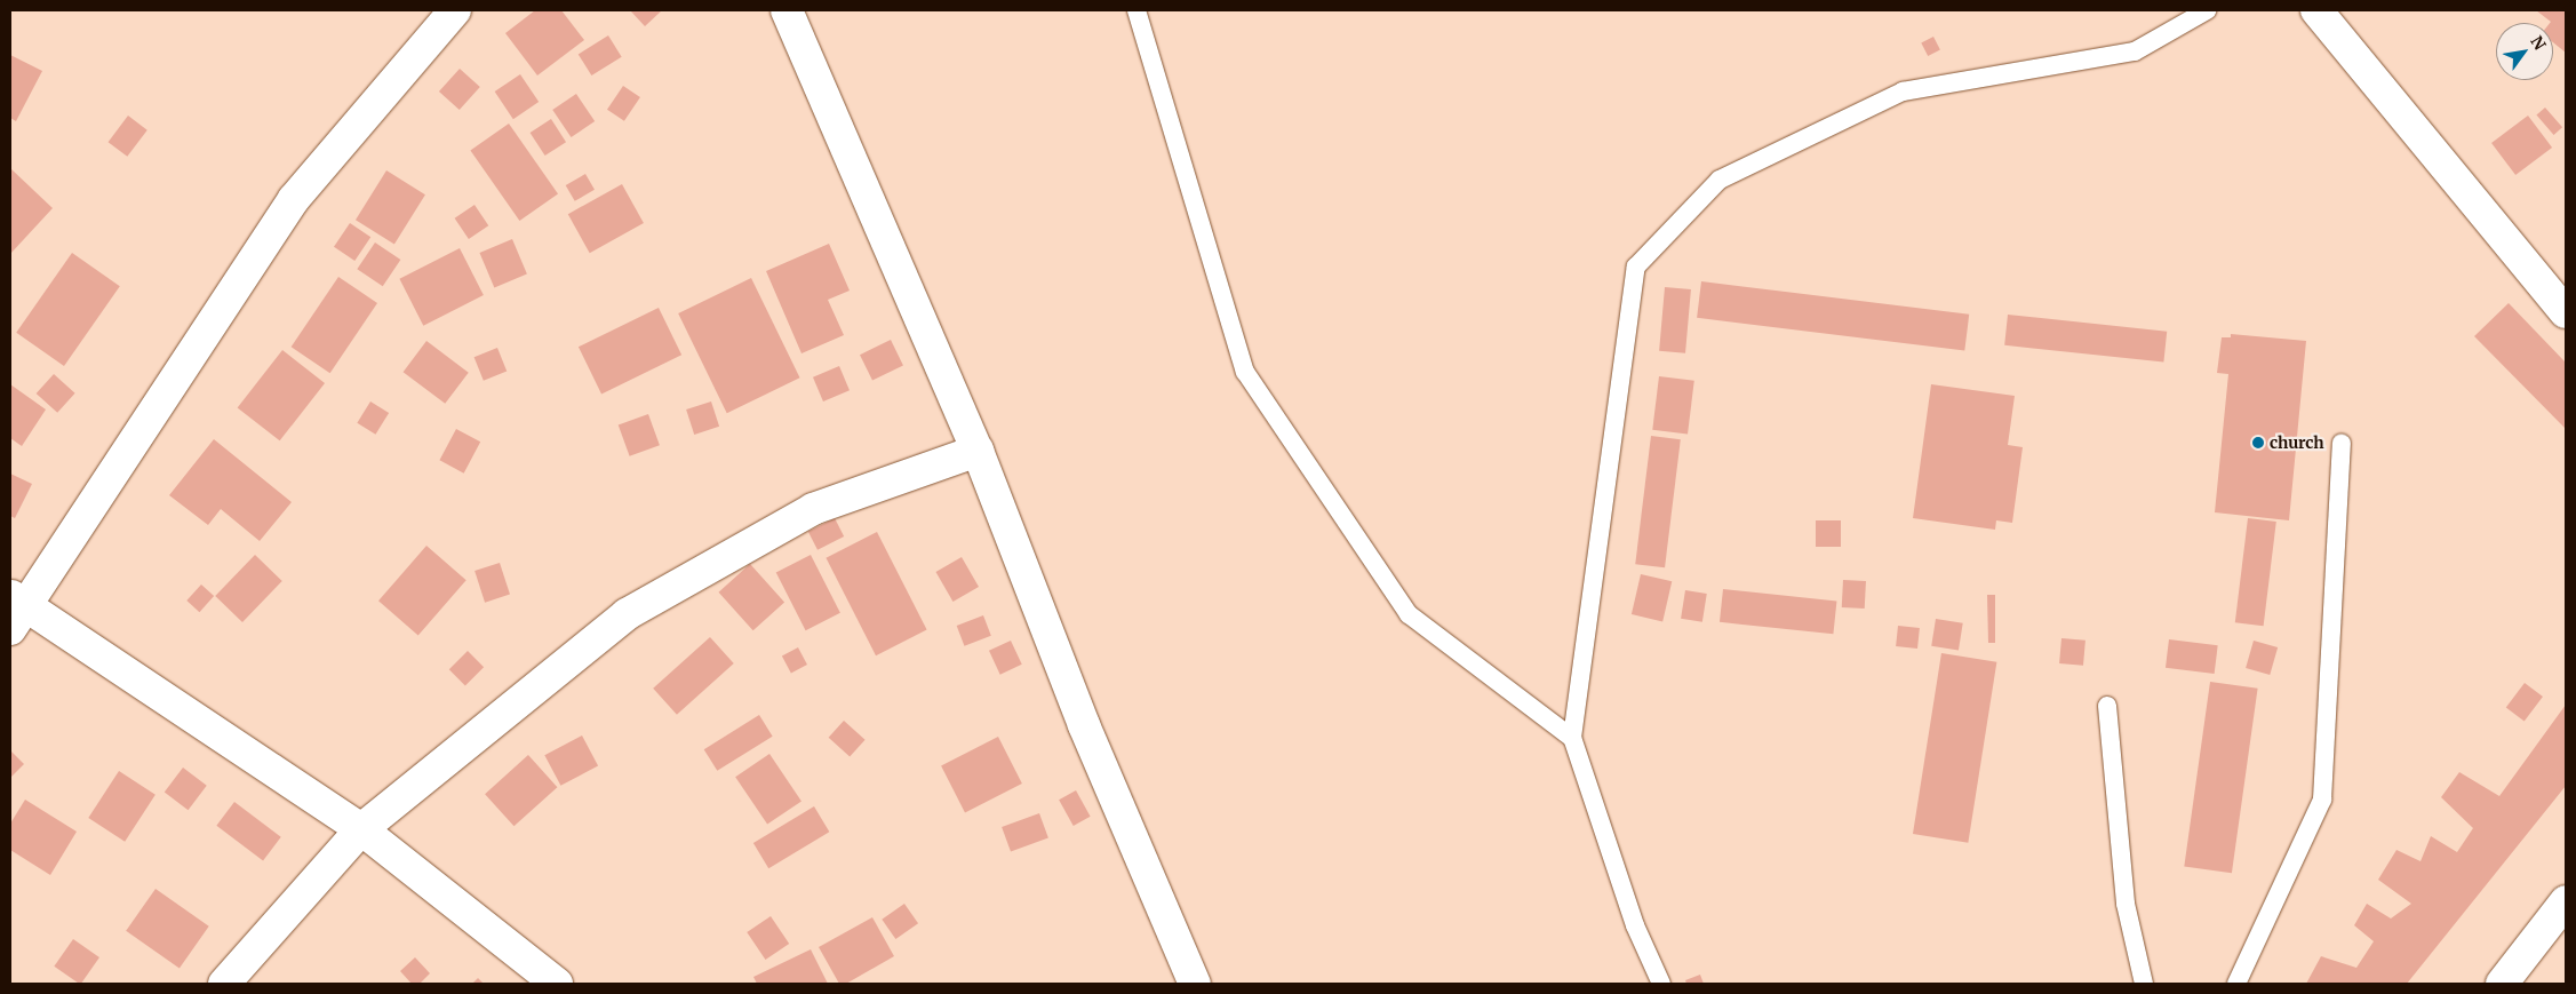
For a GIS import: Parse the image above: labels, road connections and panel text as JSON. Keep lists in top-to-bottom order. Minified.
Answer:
{"places":["church"],"north":"top right"}
